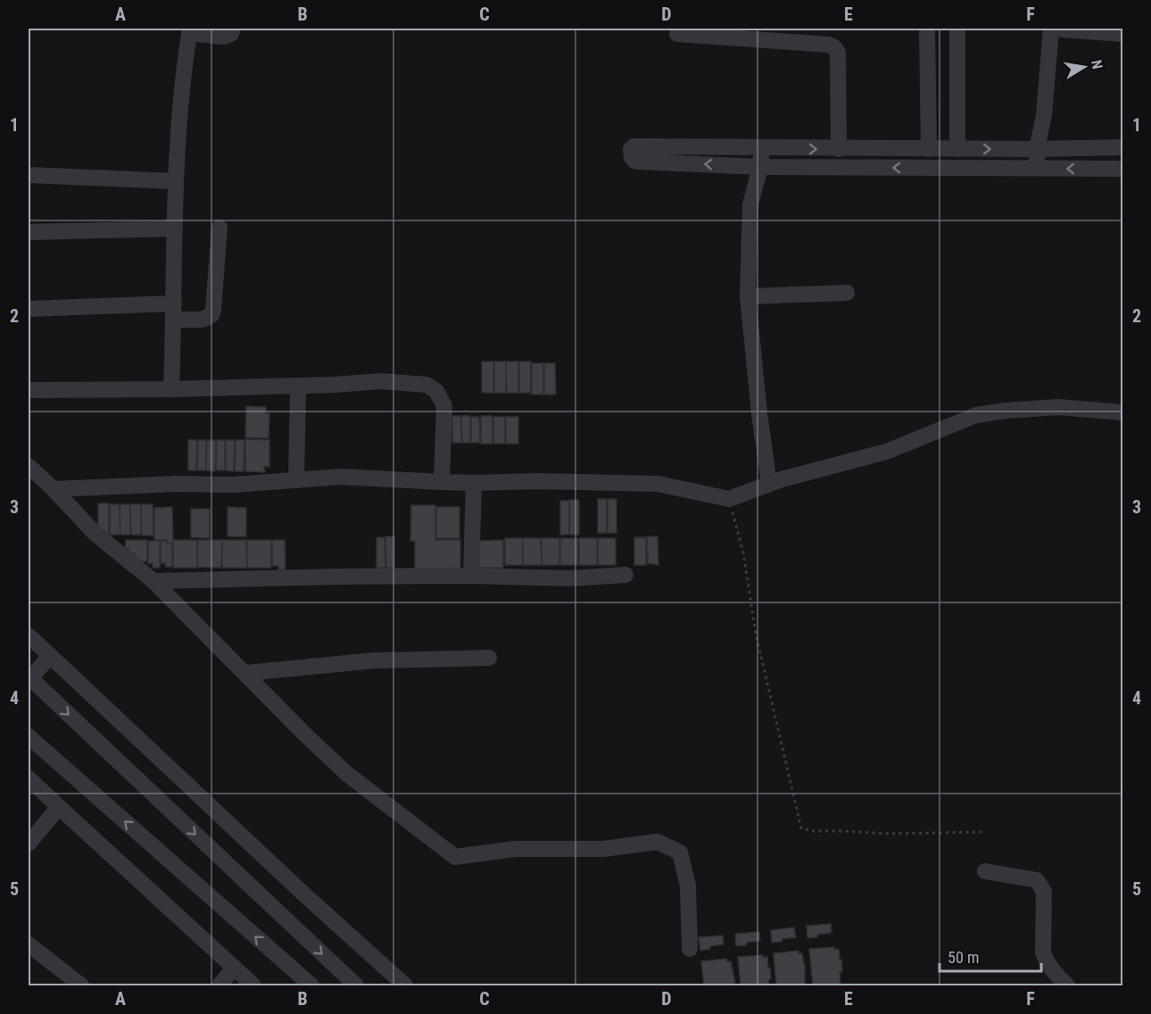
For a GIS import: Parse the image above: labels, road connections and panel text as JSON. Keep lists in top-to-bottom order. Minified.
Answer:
{"scale_bar":"50 m","north":"right","grid":{"columns":["A","B","C","D","E","F"],"rows":["1","2","3","4","5"]}}
